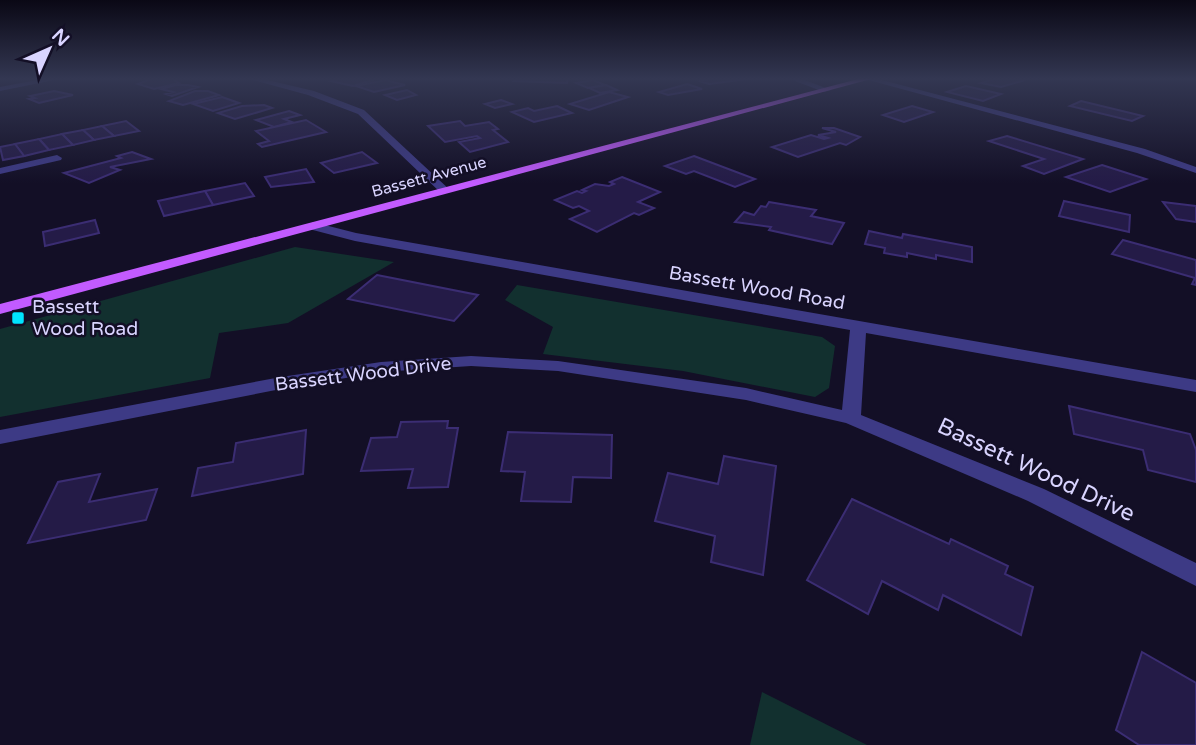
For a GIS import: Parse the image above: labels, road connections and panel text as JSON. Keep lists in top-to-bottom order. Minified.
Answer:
{"streets":{"main road":["Bassett Avenue"],"street":["Bassett Wood Road","Bassett Wood Drive"]},"crossings":[["Bassett Avenue","Bassett Wood Road"]],"places":{"transit":["Bassett Wood Road"]},"north":"top right"}
